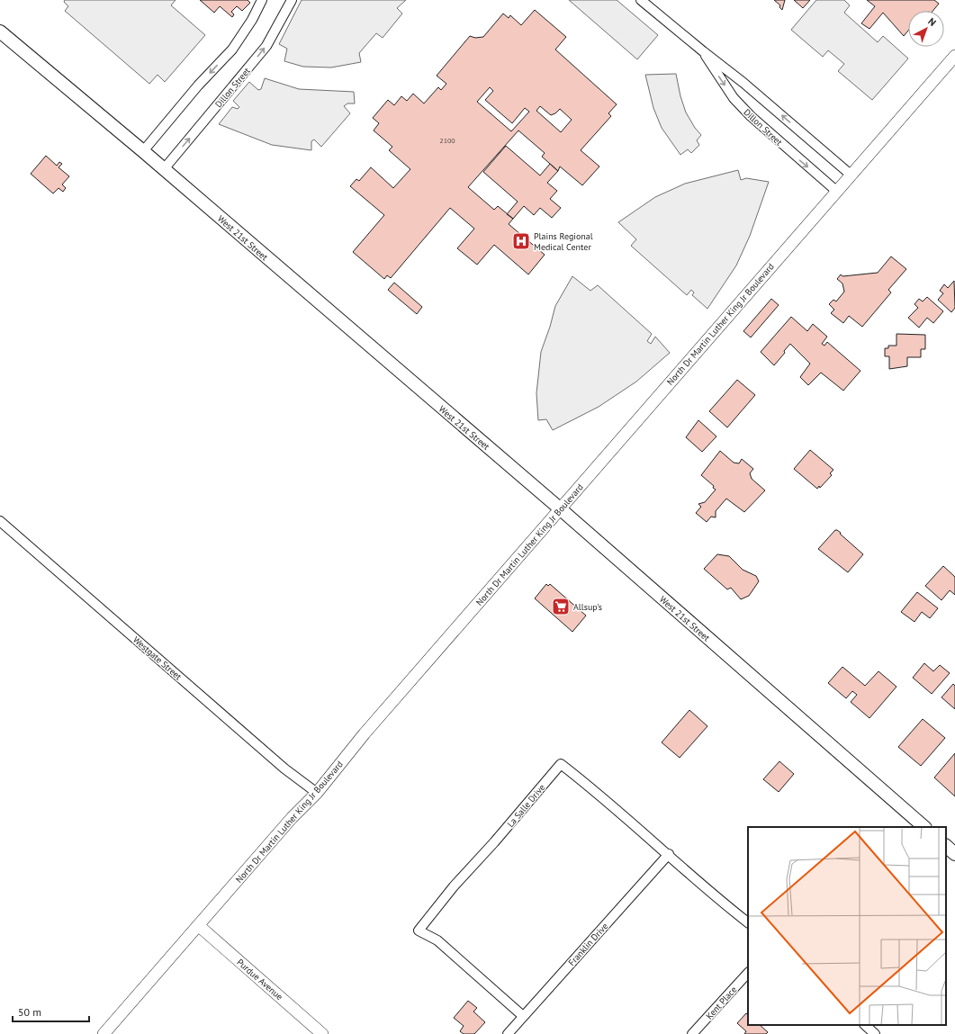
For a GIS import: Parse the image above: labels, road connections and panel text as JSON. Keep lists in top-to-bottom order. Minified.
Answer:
{"streets":{"main road":["West 21st Street"],"street":["Dillon Street","North Dr Martin Luther King Jr Boulevard","Westgate Street","La Salle Drive","Franklin Drive","Purdue Avenue","Kent Place"]},"crossings":[["Dillon Street","West 21st Street"],["Dillon Street","North Dr Martin Luther King Jr Boulevard"],["West 21st Street","North Dr Martin Luther King Jr Boulevard"],["North Dr Martin Luther King Jr Boulevard","Westgate Street"],["North Dr Martin Luther King Jr Boulevard","Purdue Avenue"],["La Salle Drive","Franklin Drive"]],"places":{"hospital":["Plains Regional Medical Center"],"supermarket":["Allsup's"]},"house_numbers":["2100"],"scale_bar":"50 m","north":"top right"}
